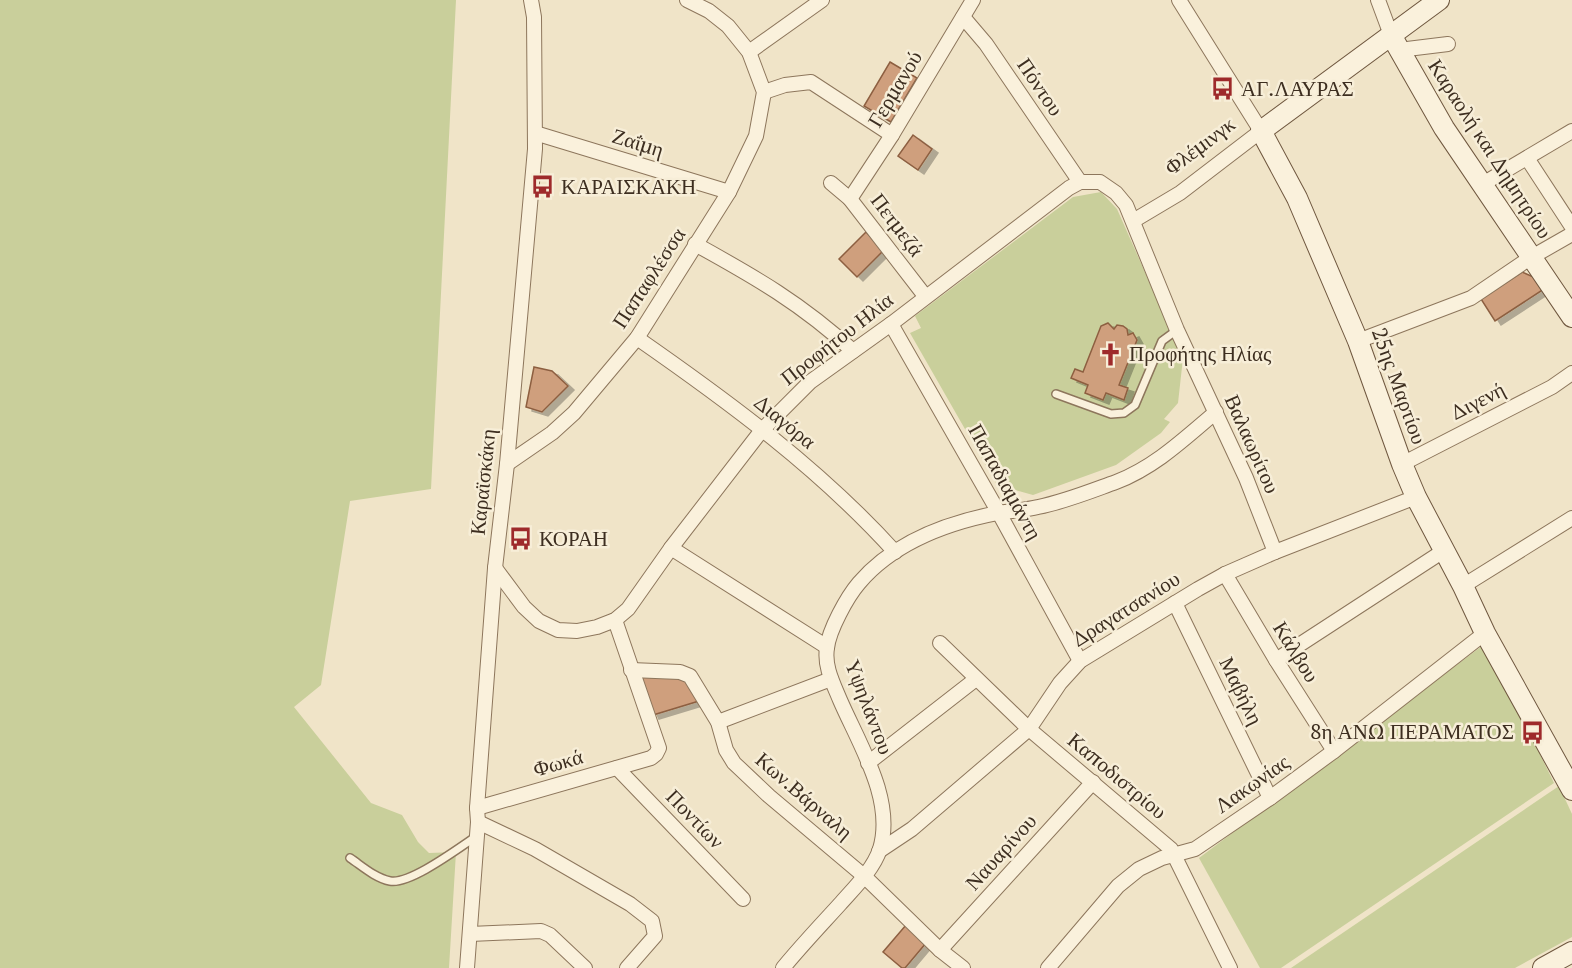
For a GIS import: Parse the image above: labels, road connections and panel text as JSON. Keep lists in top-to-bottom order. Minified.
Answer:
{"streets":{"street":["Πόντου","Γερμανού","Ζαΐμη","Φλέμινγκ","Καραολή και Δημητρίου","Πετμεζά","Παπαφλέσσα","Προφήτου Ηλία","25ης Μαρτίου","Διγενή","Διαγόρα","Βαλαωρίτου","Καραϊσκάκη","Παπαδιαμάντη","Δραγατσανίου","Κάλβου","Μαβήλη","Υψηλάντου","Φωκά","Καποδιστρίου","Λακωνίας","Κων.Βάρναλη","Ποντίων","Ναυαρίνου"]},"crossings":[["Πόντου","Γερμανού"],["Πόντου","Προφήτου Ηλία"],["Γερμανού","Πετμεζά"],["Ζαΐμη","Παπαφλέσσα"],["Ζαΐμη","Καραϊσκάκη"],["Φλέμινγκ","Καραολή και Δημητρίου"],["Φλέμινγκ","25ης Μαρτίου"],["Φλέμινγκ","Βαλαωρίτου"],["Πετμεζά","Προφήτου Ηλία"],["Παπαφλέσσα","Διαγόρα"],["Παπαφλέσσα","Καραϊσκάκη"],["Προφήτου Ηλία","Διαγόρα"],["Προφήτου Ηλία","Καραϊσκάκη"],["Προφήτου Ηλία","Παπαδιαμάντη"],["25ης Μαρτίου","Διγενή"],["25ης Μαρτίου","Δραγατσανίου"],["25ης Μαρτίου","Λακωνίας"],["Διαγόρα","Υψηλάντου"],["Βαλαωρίτου","Δραγατσανίου"],["Βαλαωρίτου","Υψηλάντου"],["Καραϊσκάκη","Φωκά"],["Παπαδιαμάντη","Δραγατσανίου"],["Παπαδιαμάντη","Υψηλάντου"],["Δραγατσανίου","Κάλβου"],["Δραγατσανίου","Μαβήλη"],["Δραγατσανίου","Υψηλάντου"],["Δραγατσανίου","Καποδιστρίου"],["Κάλβου","Λακωνίας"],["Μαβήλη","Λακωνίας"],["Υψηλάντου","Κων.Βάρναλη"],["Φωκά","Κων.Βάρναλη"],["Φωκά","Ποντίων"],["Καποδιστρίου","Λακωνίας"],["Καποδιστρίου","Ναυαρίνου"],["Κων.Βάρναλη","Ναυαρίνου"]],"places":{"bus stop":["ΑΓ.ΛΑΥΡΑΣ","ΚΑΡΑΙΣΚΑΚΗ","ΚΟΡΑΗ","8η ΑΝΩ ΠΕΡΑΜΑΤΟΣ"],"church":["Προφήτης Ηλίας"]}}
